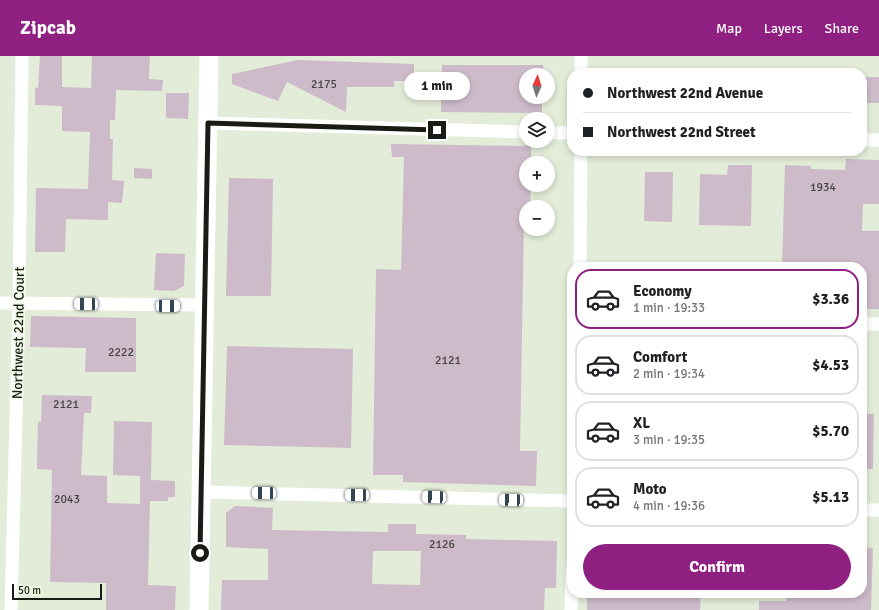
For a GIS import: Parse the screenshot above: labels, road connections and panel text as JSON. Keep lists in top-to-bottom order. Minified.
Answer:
{"streets":{"street":["Northwest 22nd Court"]},"house_numbers":["2175","1934","2222","2121","2121","2043","2126"],"scale_bar":"50 m","north":"top","page":{"header":"Zipcab","nav":["Map","Layers","Share"],"map_buttons":["+","−"],"banner":["Northwest 22nd Avenue","Northwest 22nd Street"],"bubble":"1 min","list":[{"name":"Economy","note":"1 min · 19:33","value":"$3.36"},{"name":"Comfort","note":"2 min · 19:34","value":"$4.53"},{"name":"XL","note":"3 min · 19:35","value":"$5.70"},{"name":"Moto","note":"4 min · 19:36","value":"$5.13"}],"buttons":"Confirm","scale":"50 m"}}
